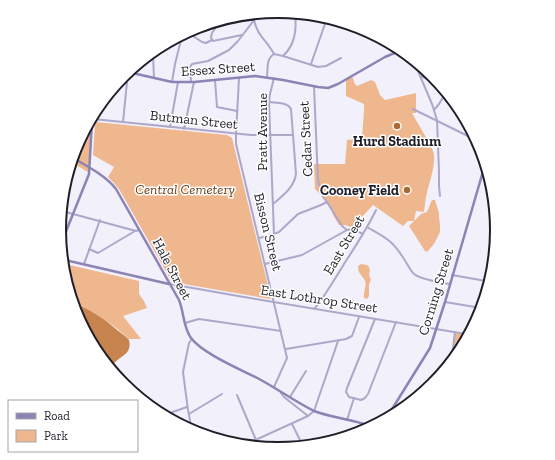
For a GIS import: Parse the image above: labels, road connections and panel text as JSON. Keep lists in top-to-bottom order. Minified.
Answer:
{"streets":{"main road":["Essex Street","Hale Street","Corning Street"],"street":["Butman Street","Pratt Avenue","Cedar Street","Bisson Street","East Street","East Lothrop Street"]},"crossings":[["Essex Street","Pratt Avenue"],["Essex Street","Cedar Street"],["Essex Street","Bisson Street"],["Butman Street","Pratt Avenue"],["Butman Street","Bisson Street"],["Bisson Street","East Lothrop Street"],["East Street","East Lothrop Street"],["Hale Street","East Lothrop Street"],["Corning Street","East Lothrop Street"]],"parks":["Central Cemetery"],"places":["Hurd Stadium","Cooney Field"],"legend":["Road","Park"]}
